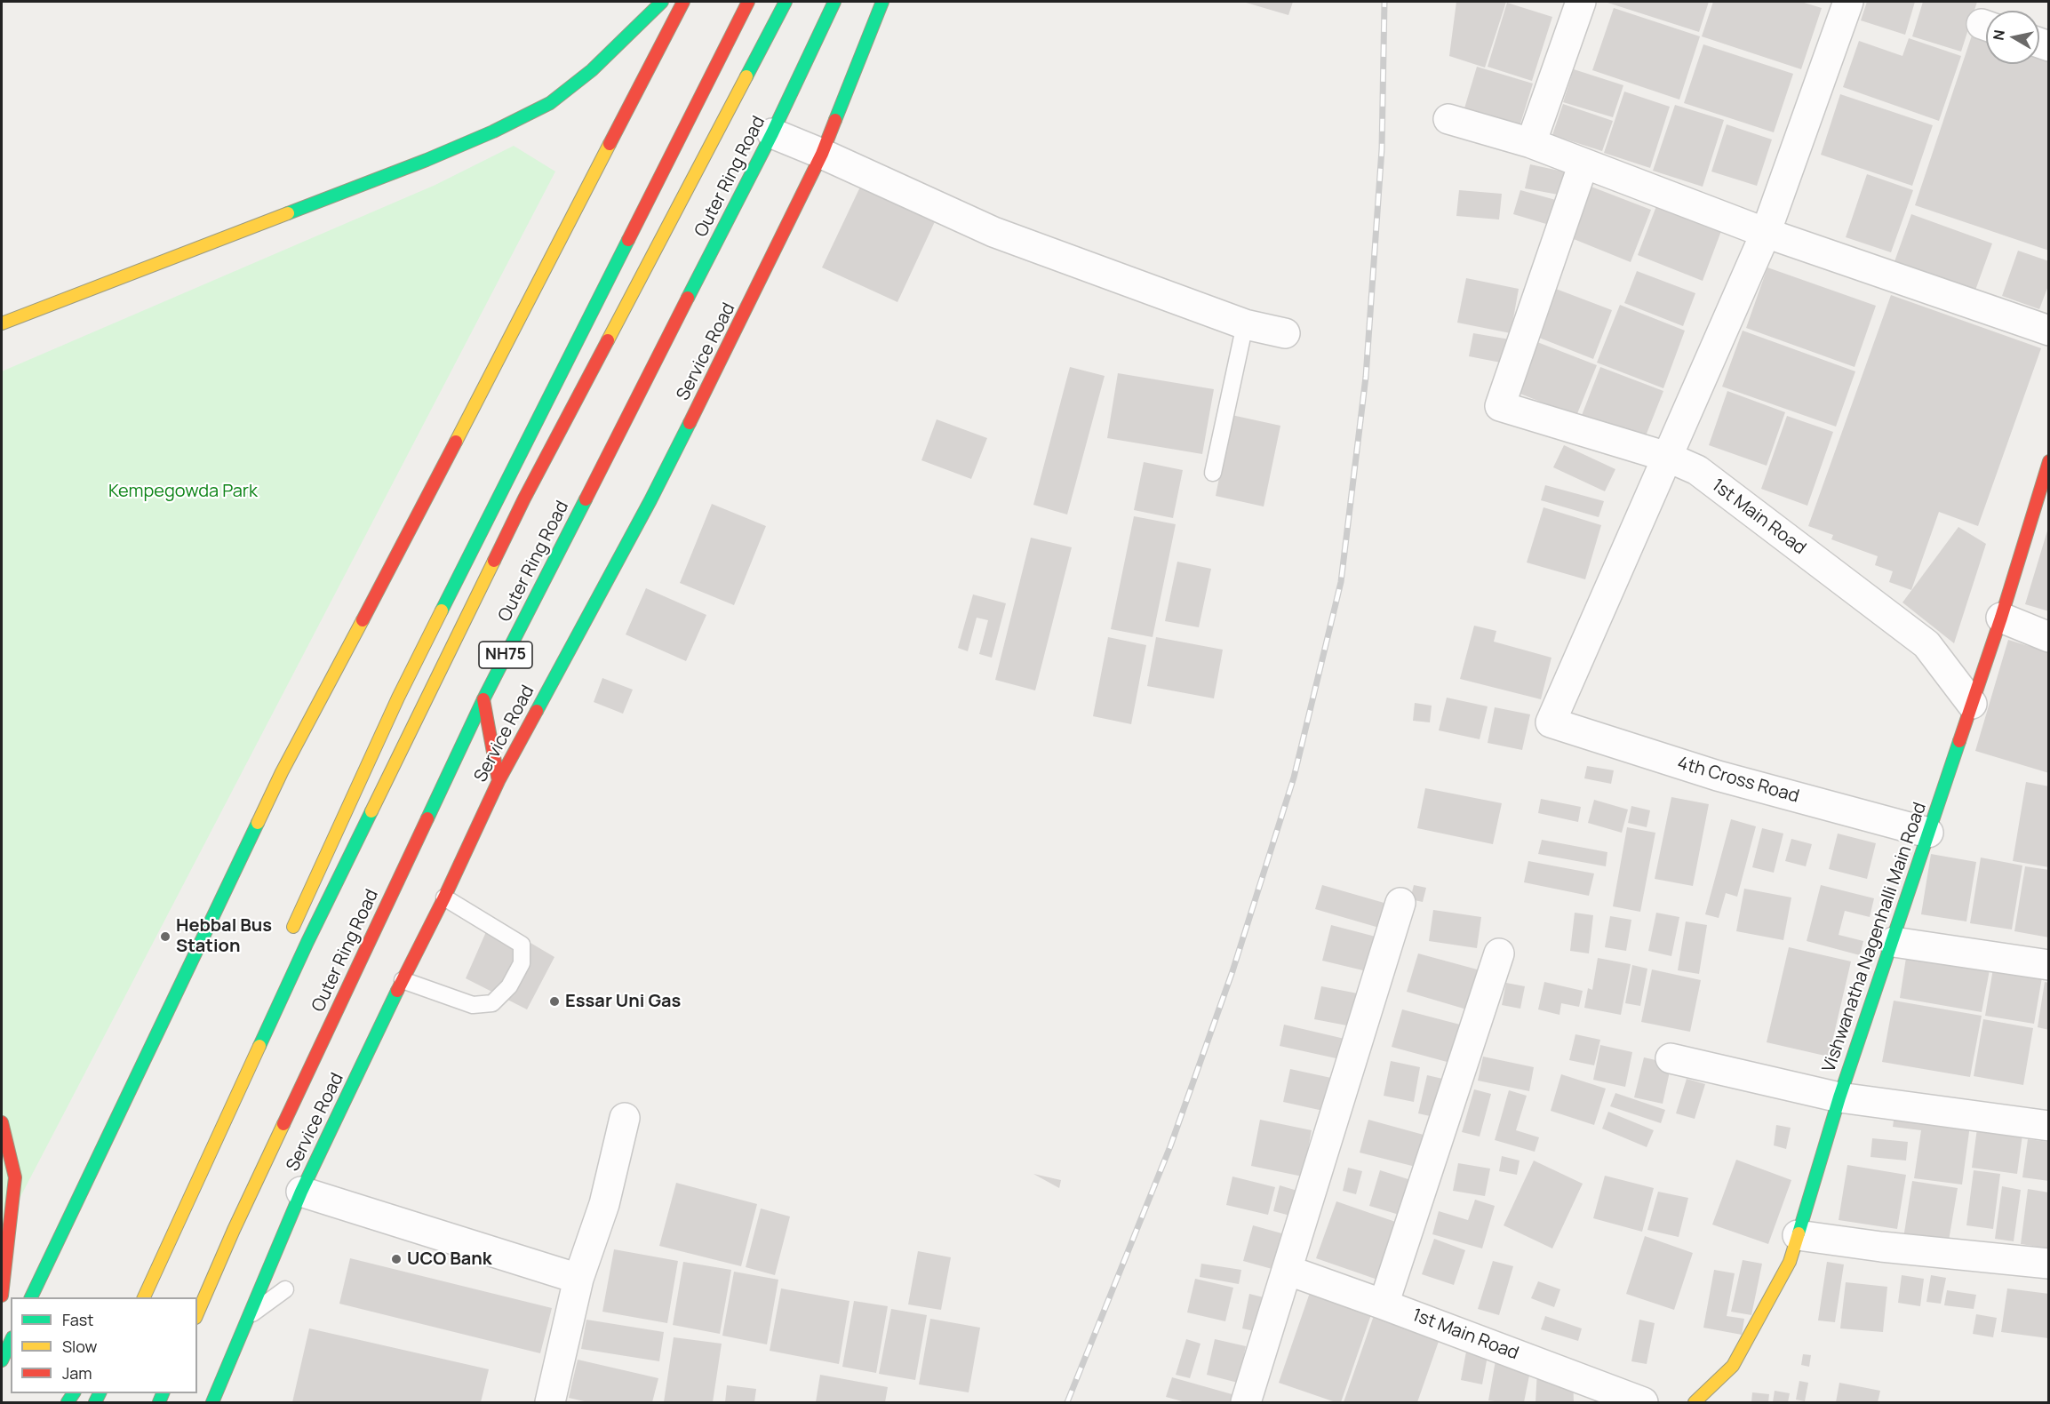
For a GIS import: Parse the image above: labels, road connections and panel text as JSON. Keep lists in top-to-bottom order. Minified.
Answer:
{"streets":{"main road":["Outer Ring Road","Service Road","NH75","Vishwanatha Nagenhalli Main Road"],"street":["1st Main Road","4th Cross Road"]},"crossings":[["1st Main Road","4th Cross Road"],["1st Main Road","Vishwanatha Nagenhalli Main Road"],["4th Cross Road","Vishwanatha Nagenhalli Main Road"]],"parks":["Kempegowda Park"],"places":["Hebbal Bus Station","Essar Uni Gas","UCO Bank"],"legend":["Fast","Slow","Jam"],"north":"left"}
